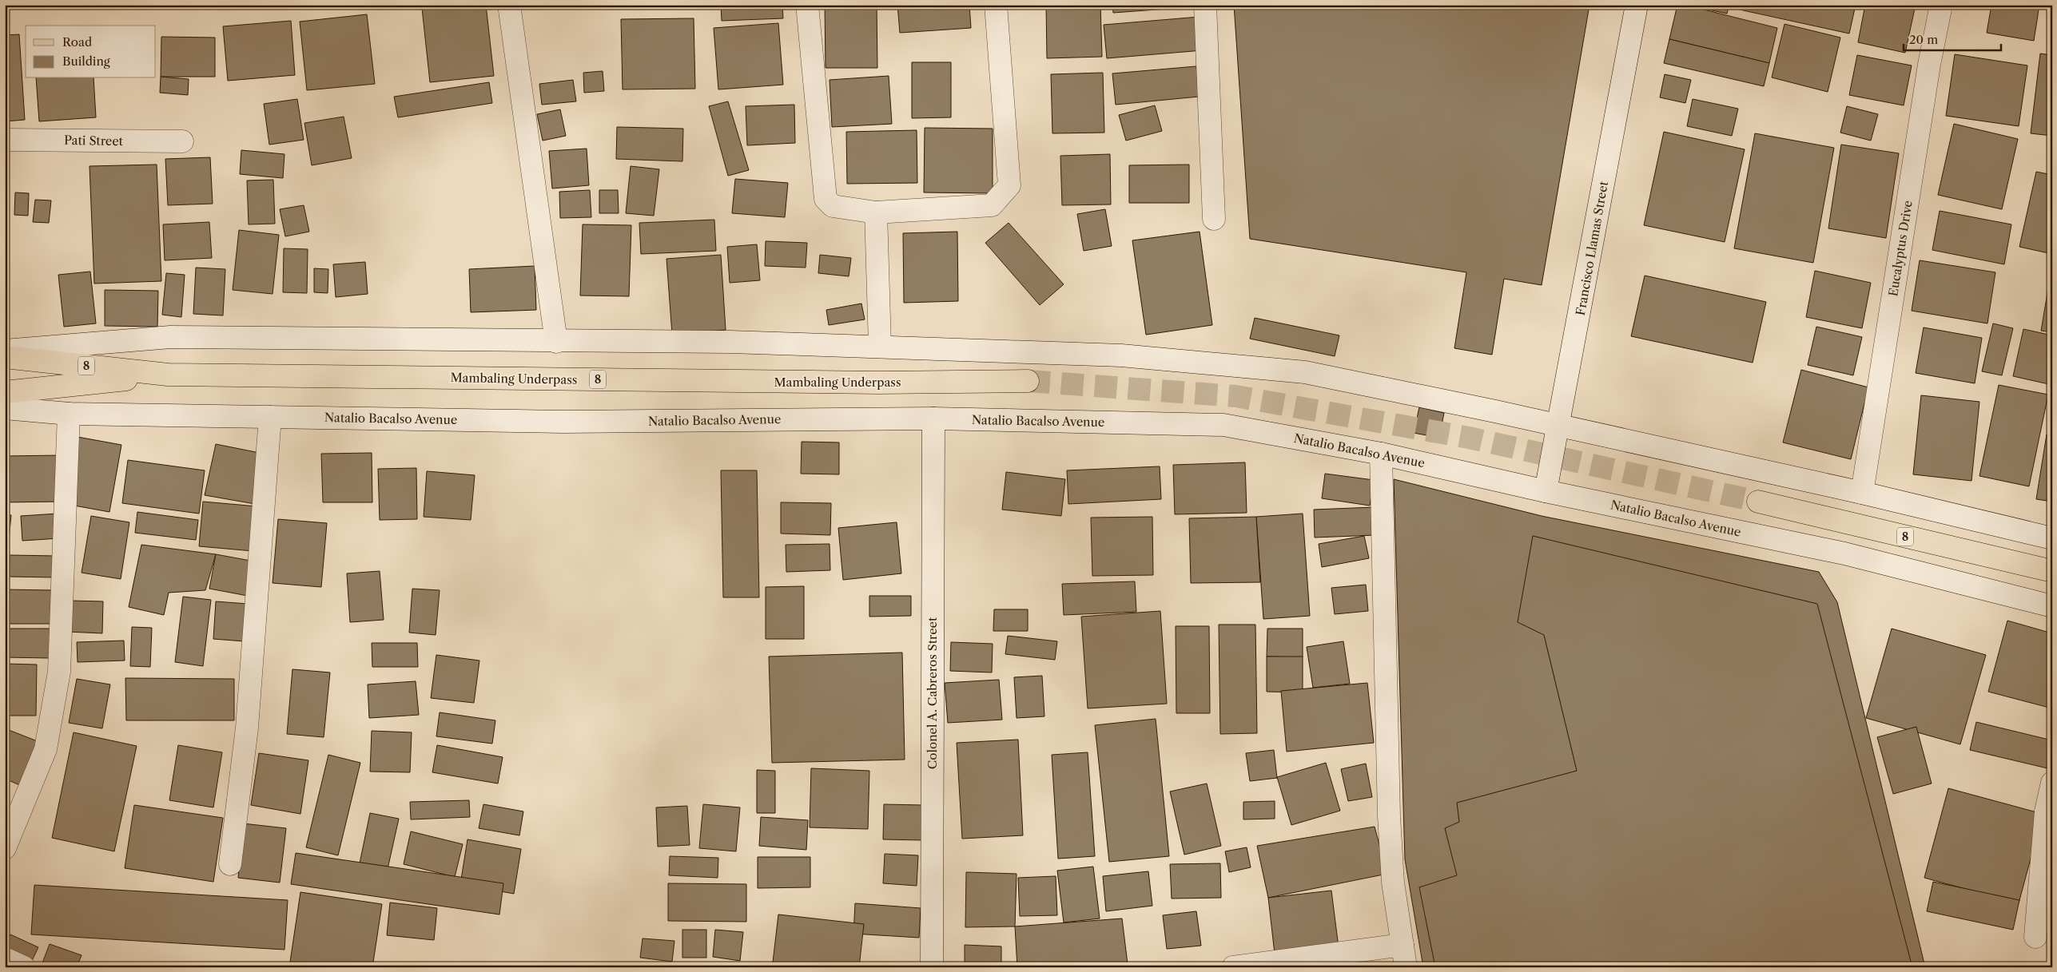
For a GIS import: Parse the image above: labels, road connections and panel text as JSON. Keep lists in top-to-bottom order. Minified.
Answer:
{"streets":{"main road":["Pati Street","Francisco Llamas Street","Eucalyptus Drive","8","Mambaling Underpass","Natalio Bacalso Avenue","Colonel A. Cabreros Street"]},"crossings":[["Francisco Llamas Street","8"],["Francisco Llamas Street","Natalio Bacalso Avenue"],["Eucalyptus Drive","8"],["8","Mambaling Underpass"],["Natalio Bacalso Avenue","Colonel A. Cabreros Street"]],"legend":["Road","Building"],"scale_bar":"20 m"}
